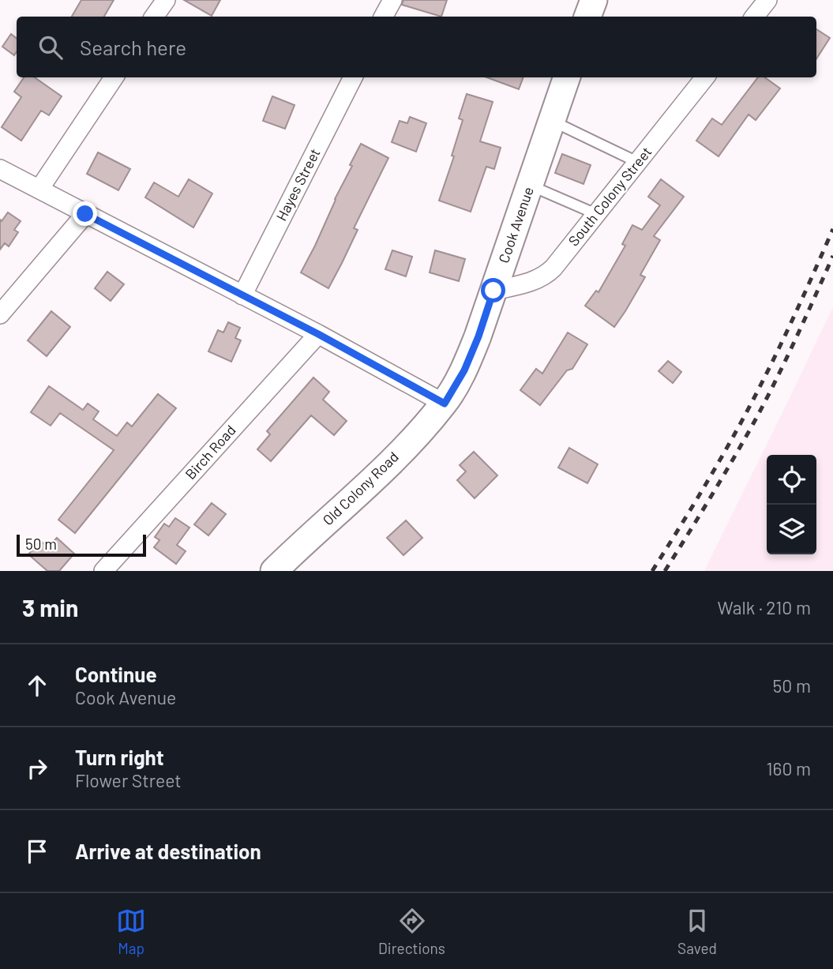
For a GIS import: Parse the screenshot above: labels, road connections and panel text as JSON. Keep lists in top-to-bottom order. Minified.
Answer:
{"streets":{"main road":["Cook Avenue","Old Colony Road"],"street":["Hayes Street","South Colony Street","Birch Road"]},"crossings":[["South Colony Street","Cook Avenue"],["Cook Avenue","Old Colony Road"]],"scale_bar":"50 m","page":{"search":"Search here","scale":"50 m","heading":["3 min","Walk · 210 m"],"list":[["Continue","Cook Avenue","50 m"],["Turn right","Flower Street","160 m"],"Arrive at destination"],"nav":["Map","Directions","Saved"]}}
